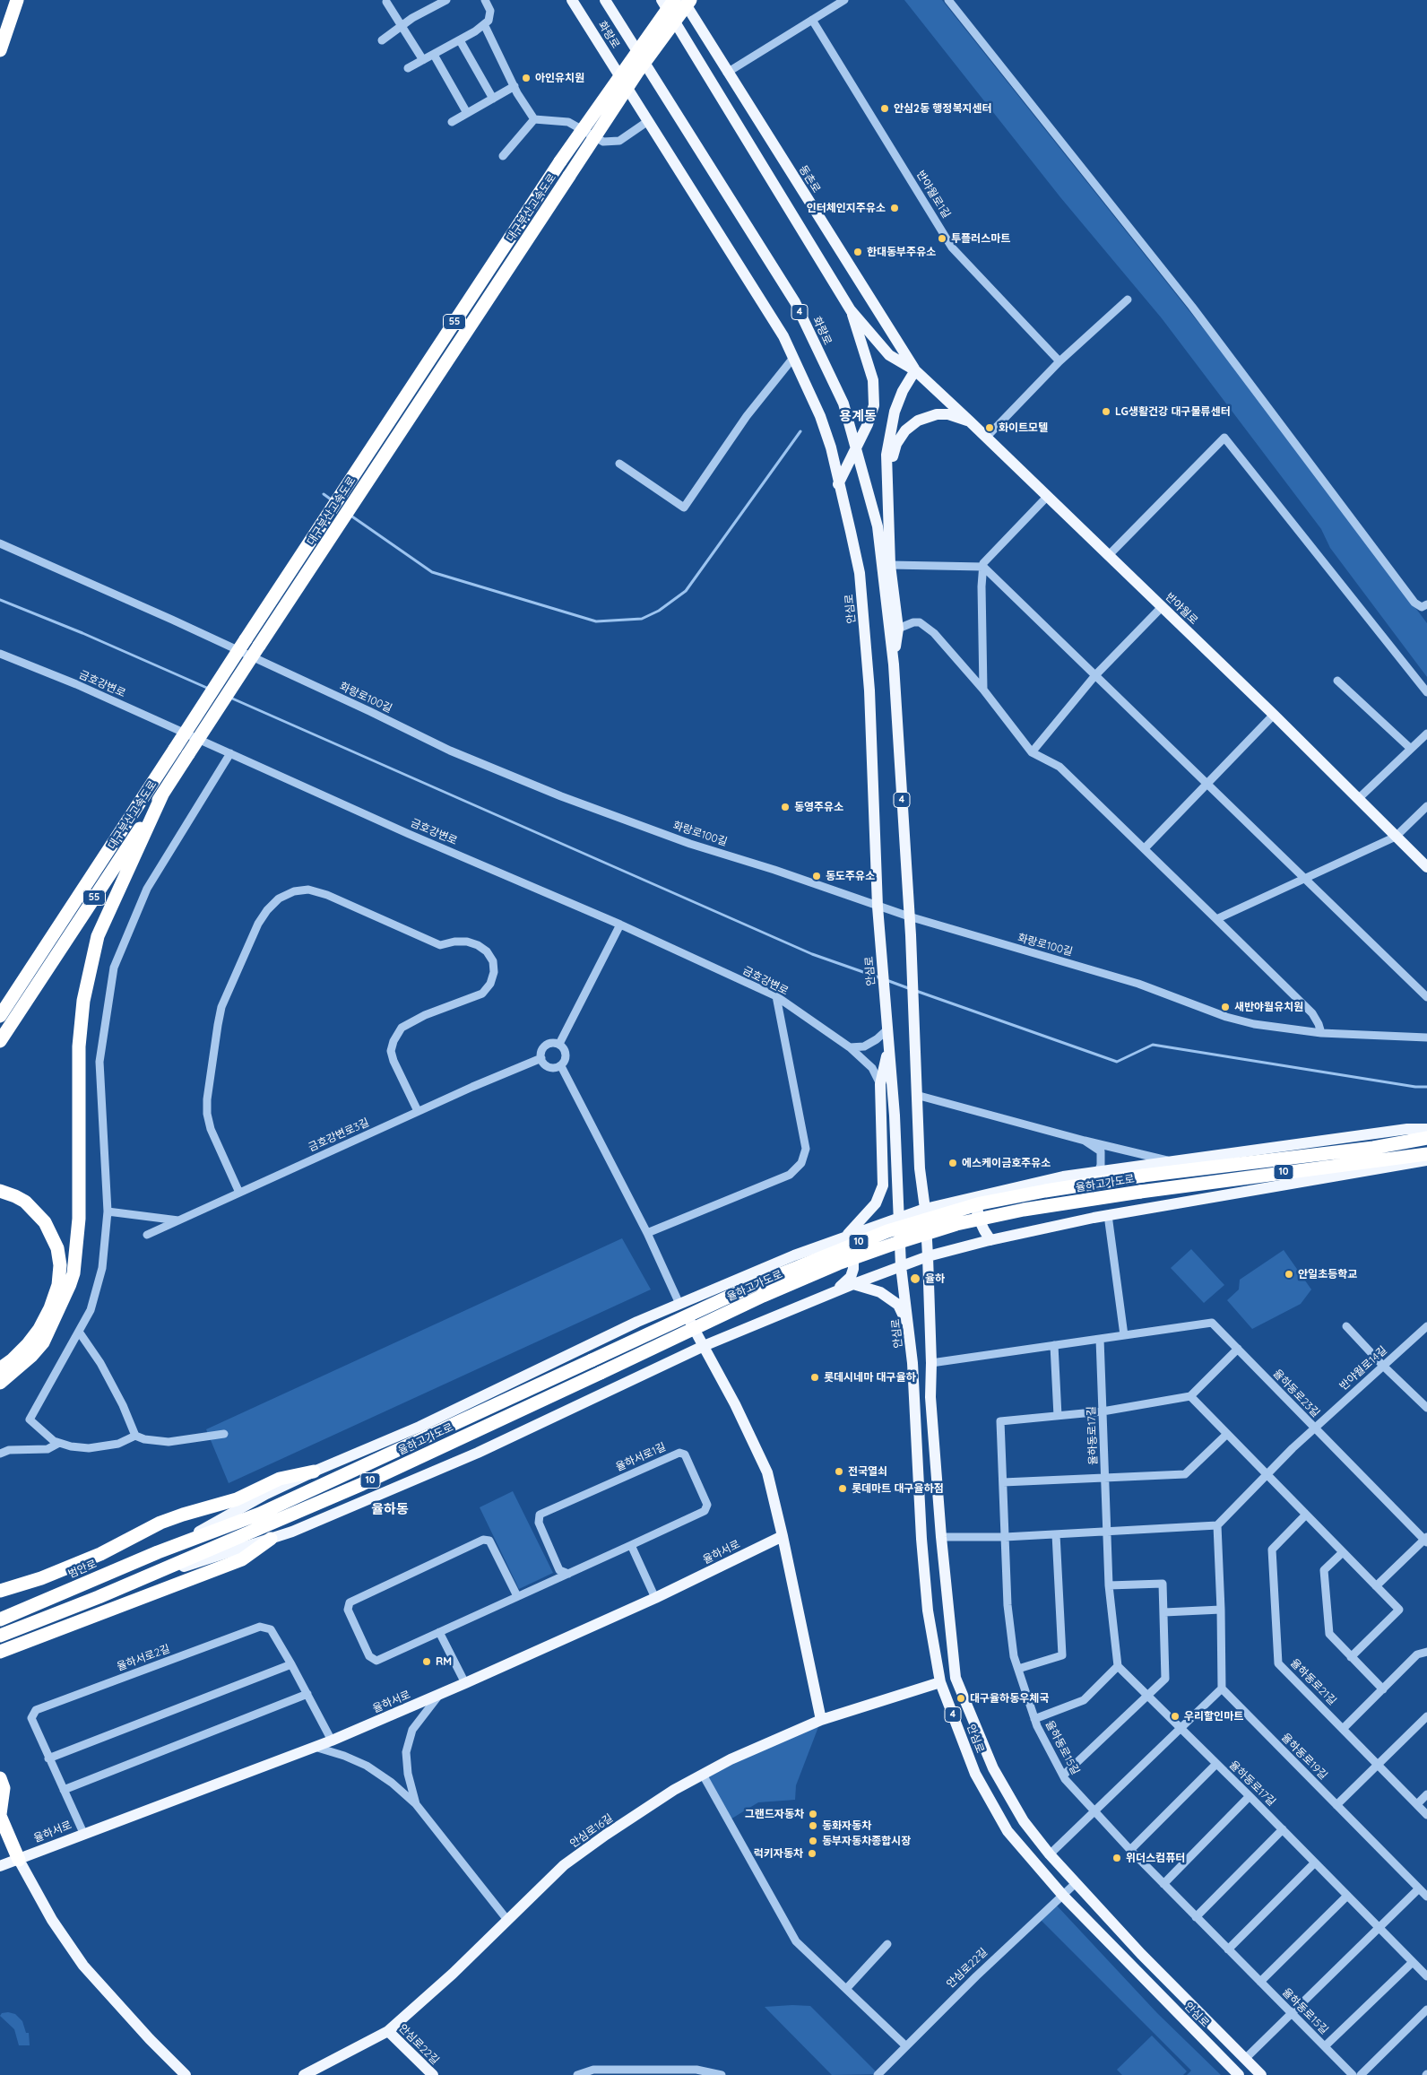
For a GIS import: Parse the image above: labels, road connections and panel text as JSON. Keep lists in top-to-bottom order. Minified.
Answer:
{"streets":{"highway":["대구부산고속도로","55","10","율하고가도로","범안로"],"main road":["화랑로","동촌로","4","안심로","반야월로","율하서로","안심로16길","안심로22길"],"street":["반야월로1길","금호강변로","화랑로100길","금호강변로3길","반야월로14길","율하동로23길","율하동로17길","율하서로1길","율하서로2길","율하동로21길","율하동로15길","율하동로19길"]},"crossings":[["화랑로","안심로"],["동촌로","반야월로"],["안심로","화랑로100길"],["안심로","율하동로23길"],["안심로","안심로16길"],["안심로","안심로22길"],["10","율하고가도로"],["율하고가도로","범안로"],["반야월로14길","율하동로23길"],["율하동로23길","율하동로17길"],["율하서로","율하서로2길"],["안심로16길","안심로22길"]],"districts":["용계동","율하동"],"places":["아인유치원","안심2동 행정복지센터","인터체인지주유소","투플러스마트","한대동부주유소","LG생활건강 대구물류센터","화이트모텔","동영주유소","동도주유소","새반야월유치원","에스케이금호주유소","안일초등학교","율하","롯데시네마 대구율하","전국열쇠","롯데마트 대구율하점","RM","대구율하동우체국","우리할인마트","그랜드자동차","동화자동차","동부자동차종합시장","럭키자동차","위더스컴퓨터"]}
